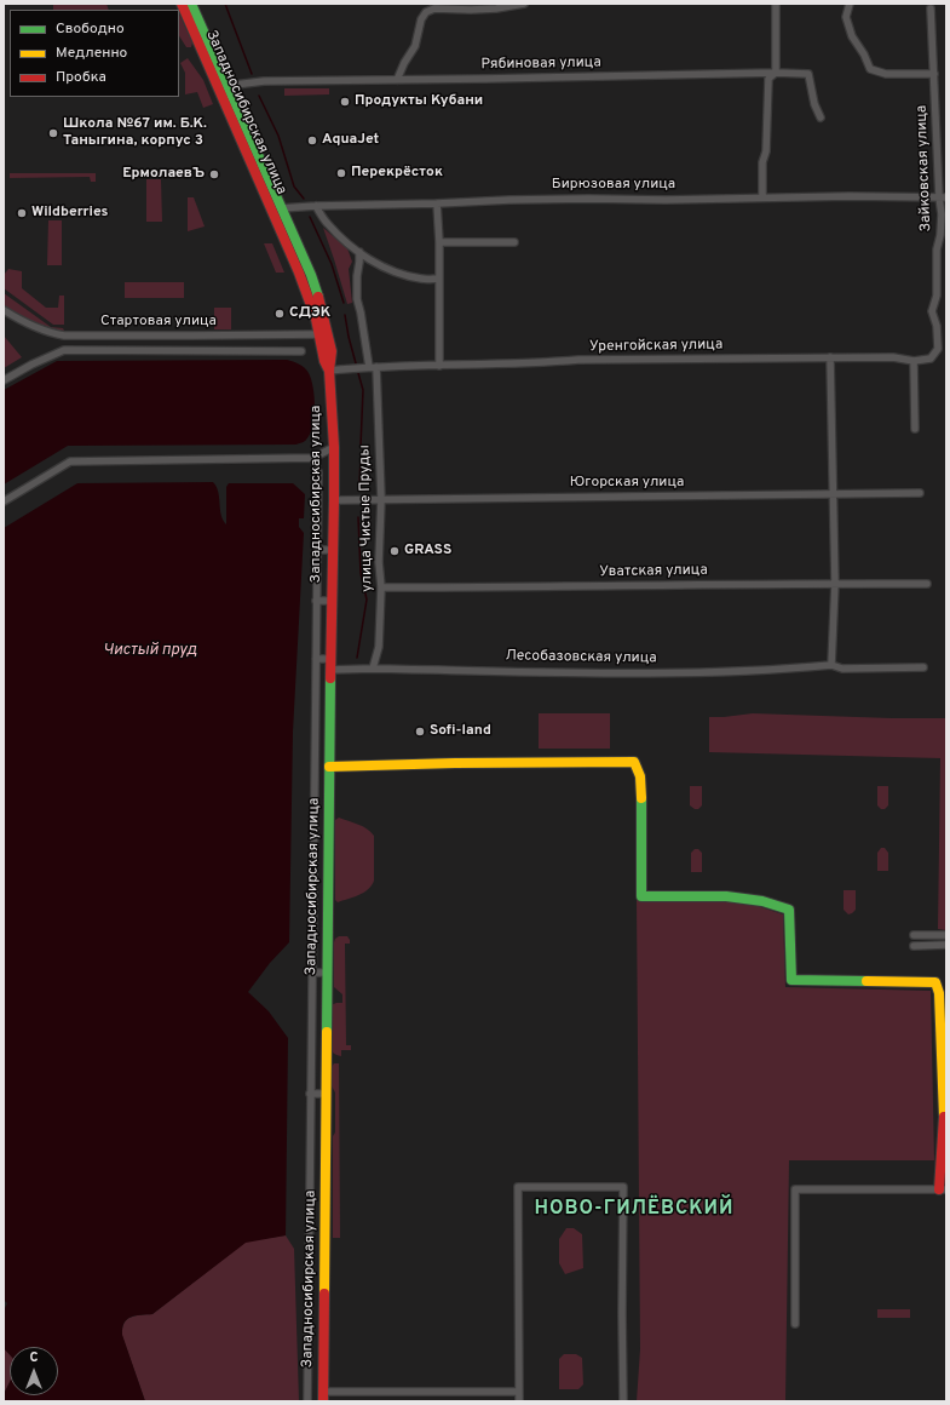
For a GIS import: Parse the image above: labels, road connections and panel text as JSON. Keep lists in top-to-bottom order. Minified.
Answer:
{"streets":{"main road":["Западносибирская улица"],"street":["Рябиновая улица","Зайковская улица","Бирюзовая улица","Стартовая улица","Уренгойская улица","Югорская улица","улица Чистые Пруды","Уватская улица","Лесобазовская улица"]},"crossings":[["Рябиновая улица","Западносибирская улица"],["Западносибирская улица","Бирюзовая улица"],["Западносибирская улица","Стартовая улица"],["Западносибирская улица","Уренгойская улица"],["Западносибирская улица","Югорская улица"],["Западносибирская улица","Лесобазовская улица"],["Зайковская улица","Бирюзовая улица"],["Зайковская улица","Уренгойская улица"],["Уренгойская улица","улица Чистые Пруды"],["Югорская улица","улица Чистые Пруды"],["улица Чистые Пруды","Уватская улица"],["улица Чистые Пруды","Лесобазовская улица"]],"districts":["НОВО-ГИЛЁВСКИЙ"],"water":["Чистый пруд"],"places":["Продукты Кубани","Школа №67 им. Б.К. Таныгина, корпус 3","AquaJet","Перекрёсток","ЕрмолаевЪ","Wildberries","СДЭК","GRASS","Sofi-land"],"legend":["Свободно","Медленно","Пробка"],"north":"top"}
